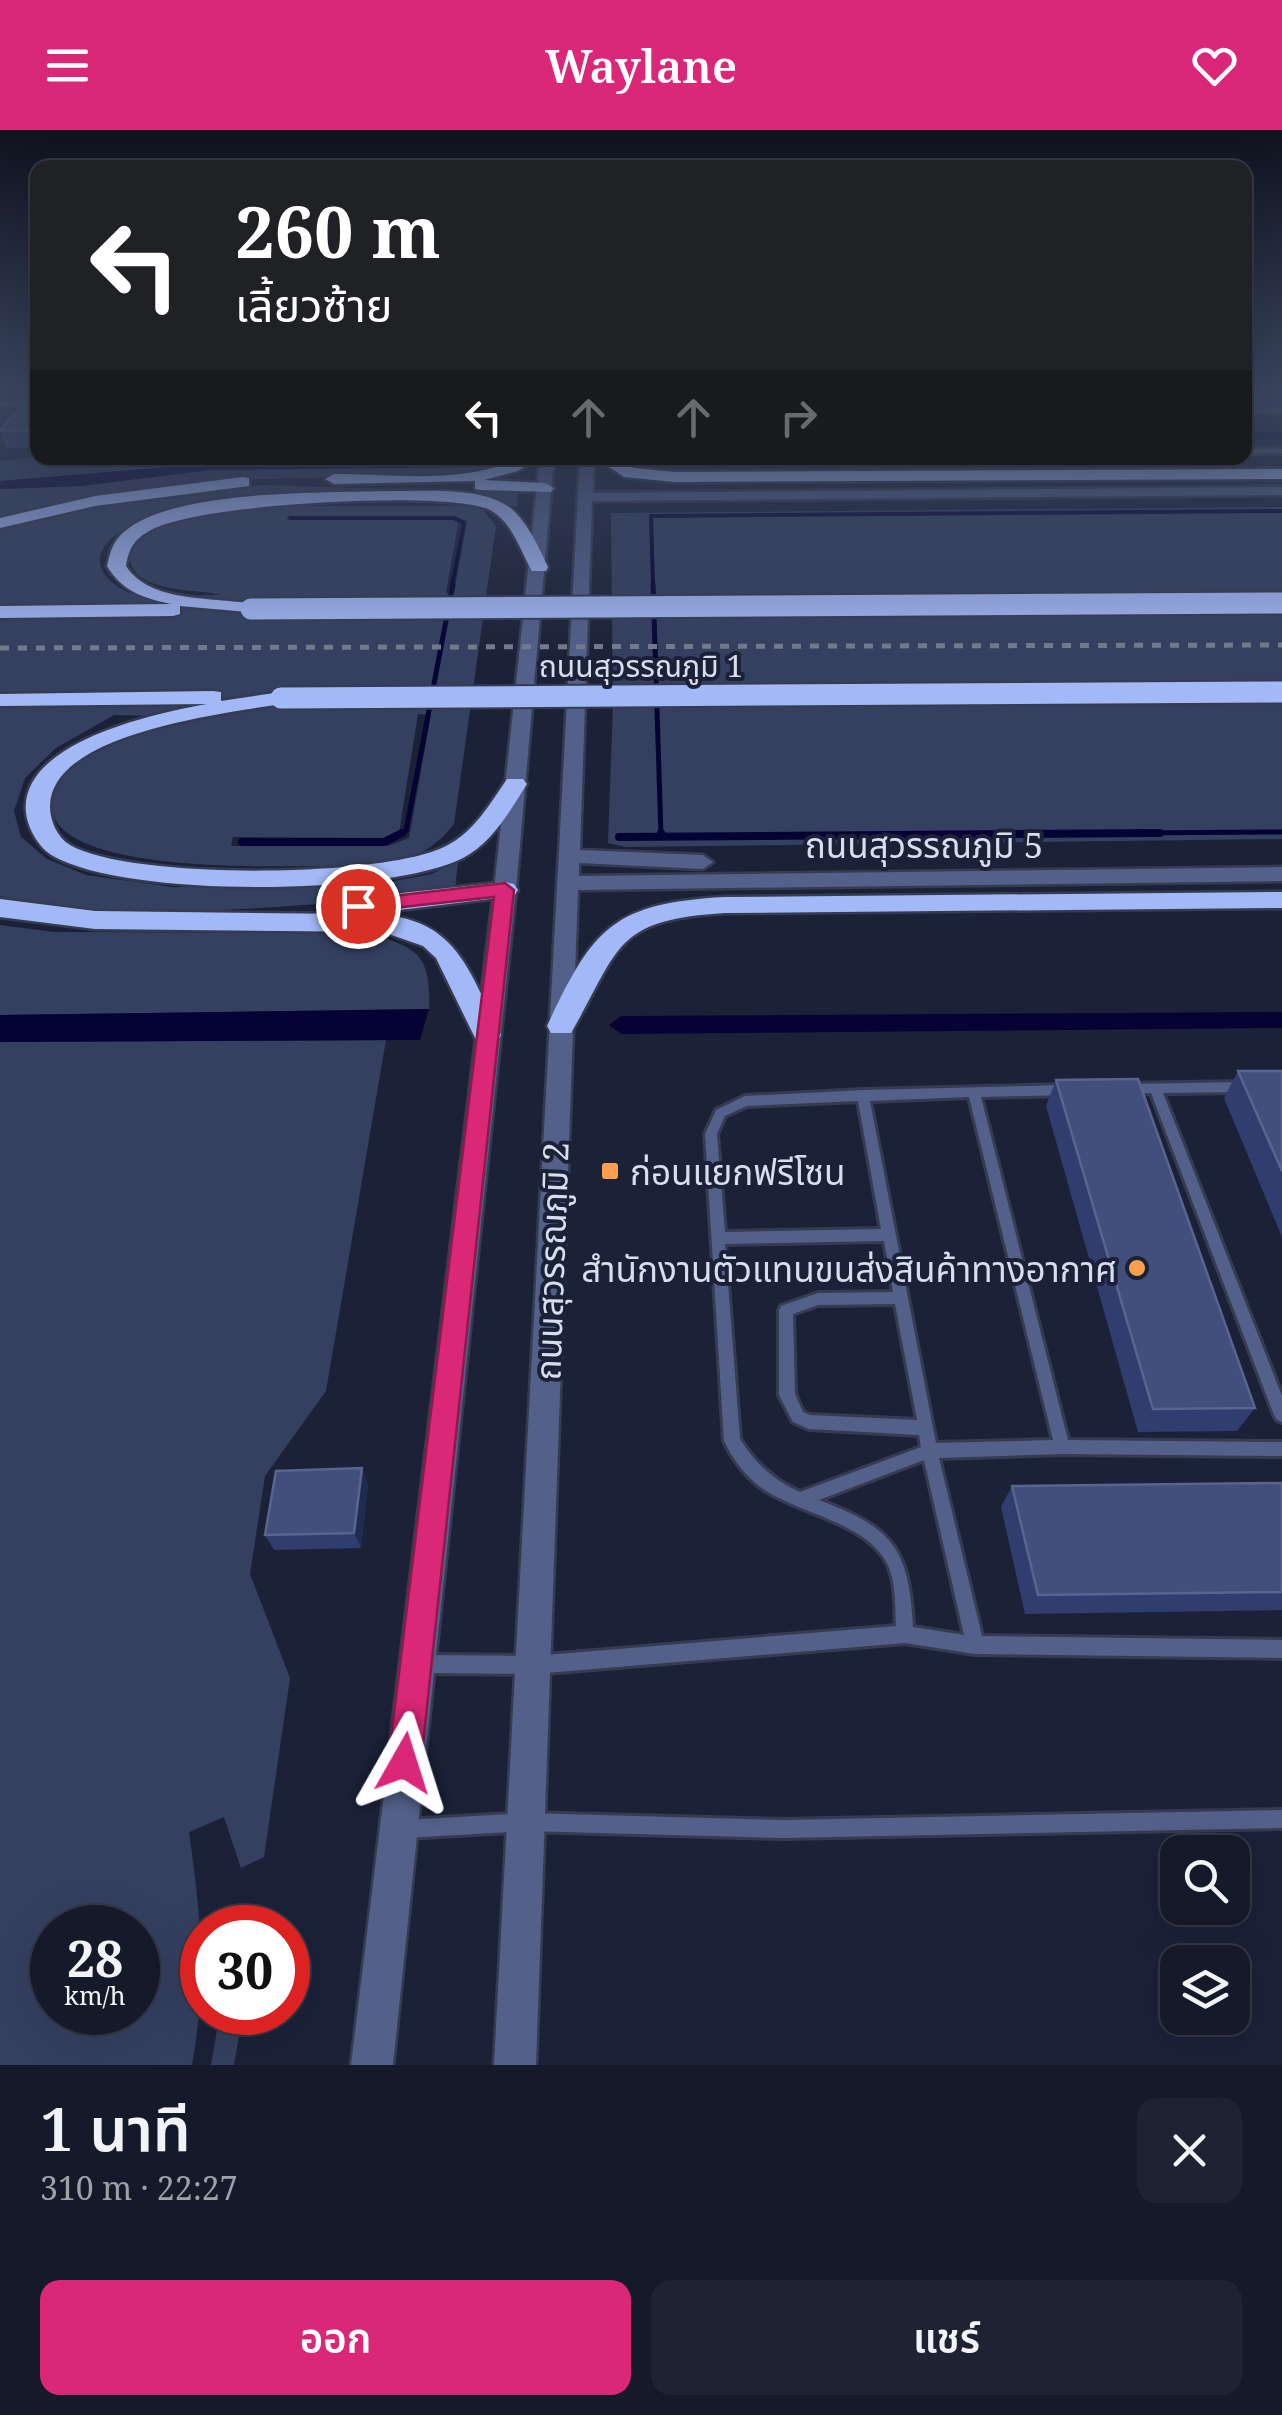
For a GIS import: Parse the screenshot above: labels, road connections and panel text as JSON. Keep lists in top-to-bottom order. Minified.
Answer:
{"streets":{"highway":["ถนนสุวรรณภูมิ 1"],"street":["ถนนสุวรรณภูมิ 5","ถนนสุวรรณภูมิ 2"]},"crossings":[["ถนนสุวรรณภูมิ 5","ถนนสุวรรณภูมิ 2"]],"places":{"transit":["ก่อนแยกฟรีโซน"],"other":["สำนักงานตัวแทนขนส่งสินค้าทางอากาศ"]},"page":{"header":"Waylane","turn":["260 m","เลี้ยวซ้าย"],"speed":"28 km/h","limit":"30","heading":["1 นาที","310 m · 22:27"],"buttons":["ออก","แชร์"]}}
